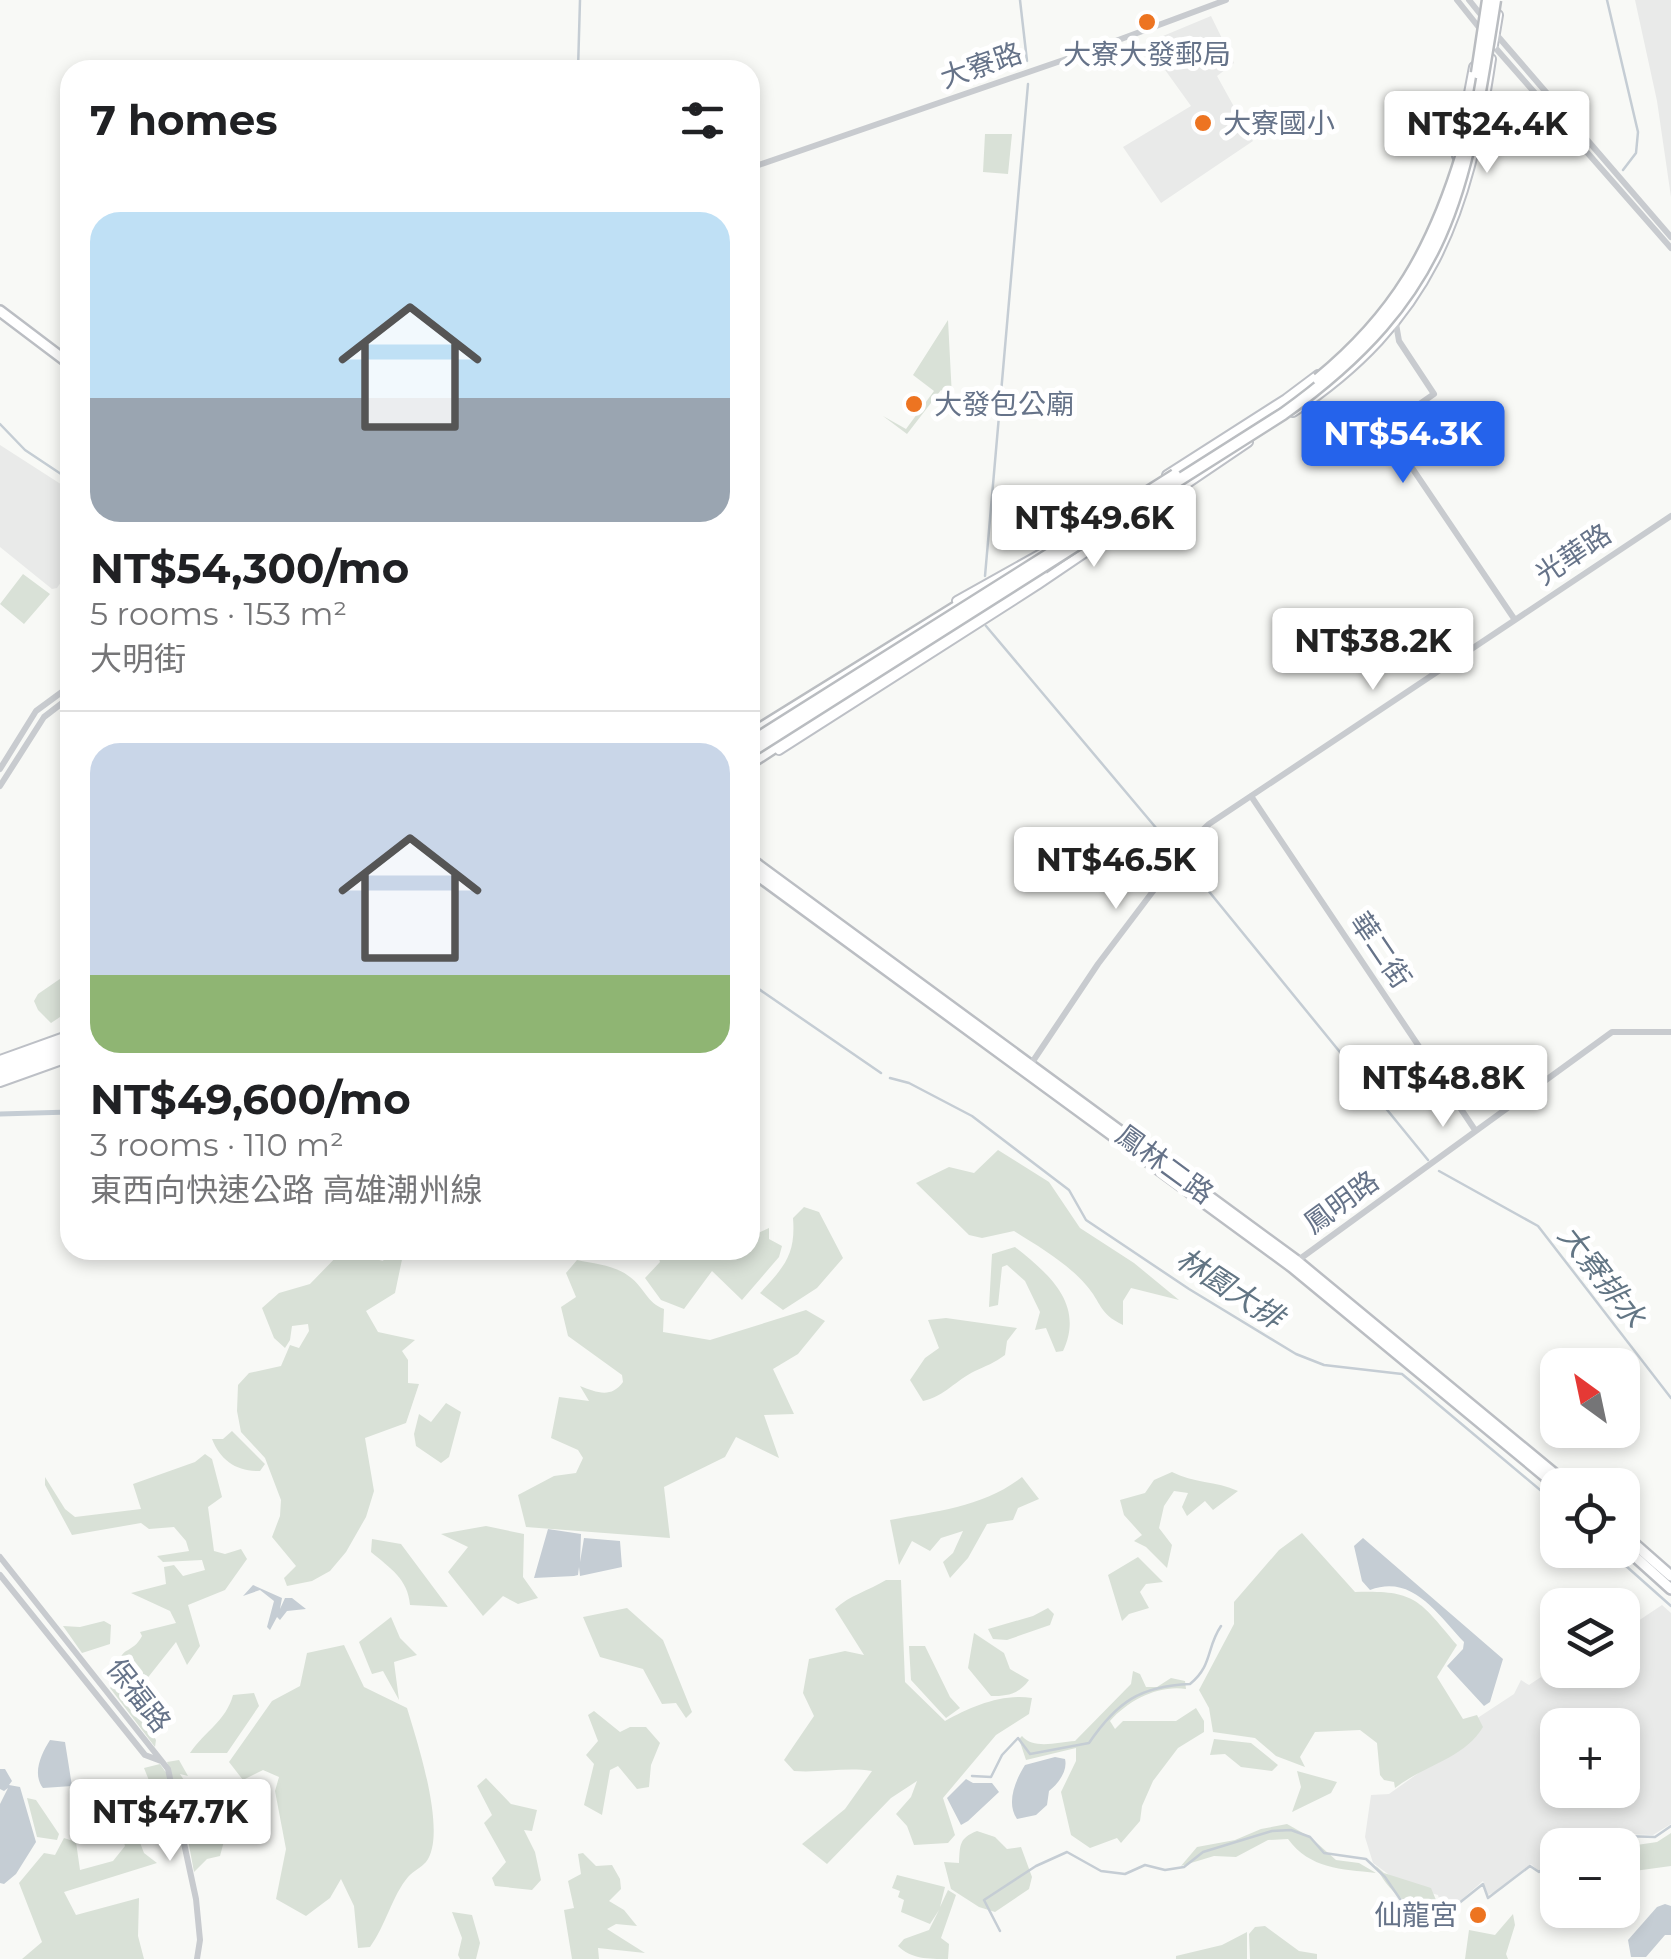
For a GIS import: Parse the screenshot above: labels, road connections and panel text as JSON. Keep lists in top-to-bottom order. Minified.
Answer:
{"streets":{"main road":["鳳林二路"],"street":["大寮路","光華路","華二街","鳳明路","保福路"]},"crossings":[["光華路","華二街"],["光華路","鳳林二路"],["華二街","鳳明路"],["鳳林二路","鳳明路"]],"water":["大寮排水","林園大排"],"places":["大寮大發郵局","大寮國小","大發包公廟","仙龍宮"],"north":"top left","page":{"heading":"7 homes","price":["NT$24.4K","NT$54.3K","NT$49.6K","NT$38.2K","NT$46.5K","NT$48.8K","NT$47.7K"],"list":[{"name":"NT$54,300/mo","note":"5 rooms · 153 m² · 大明街"},{"name":"NT$49,600/mo","note":"3 rooms · 110 m² · 東西向快速公路 高雄潮州線"}],"map_buttons":["+","−"]}}
